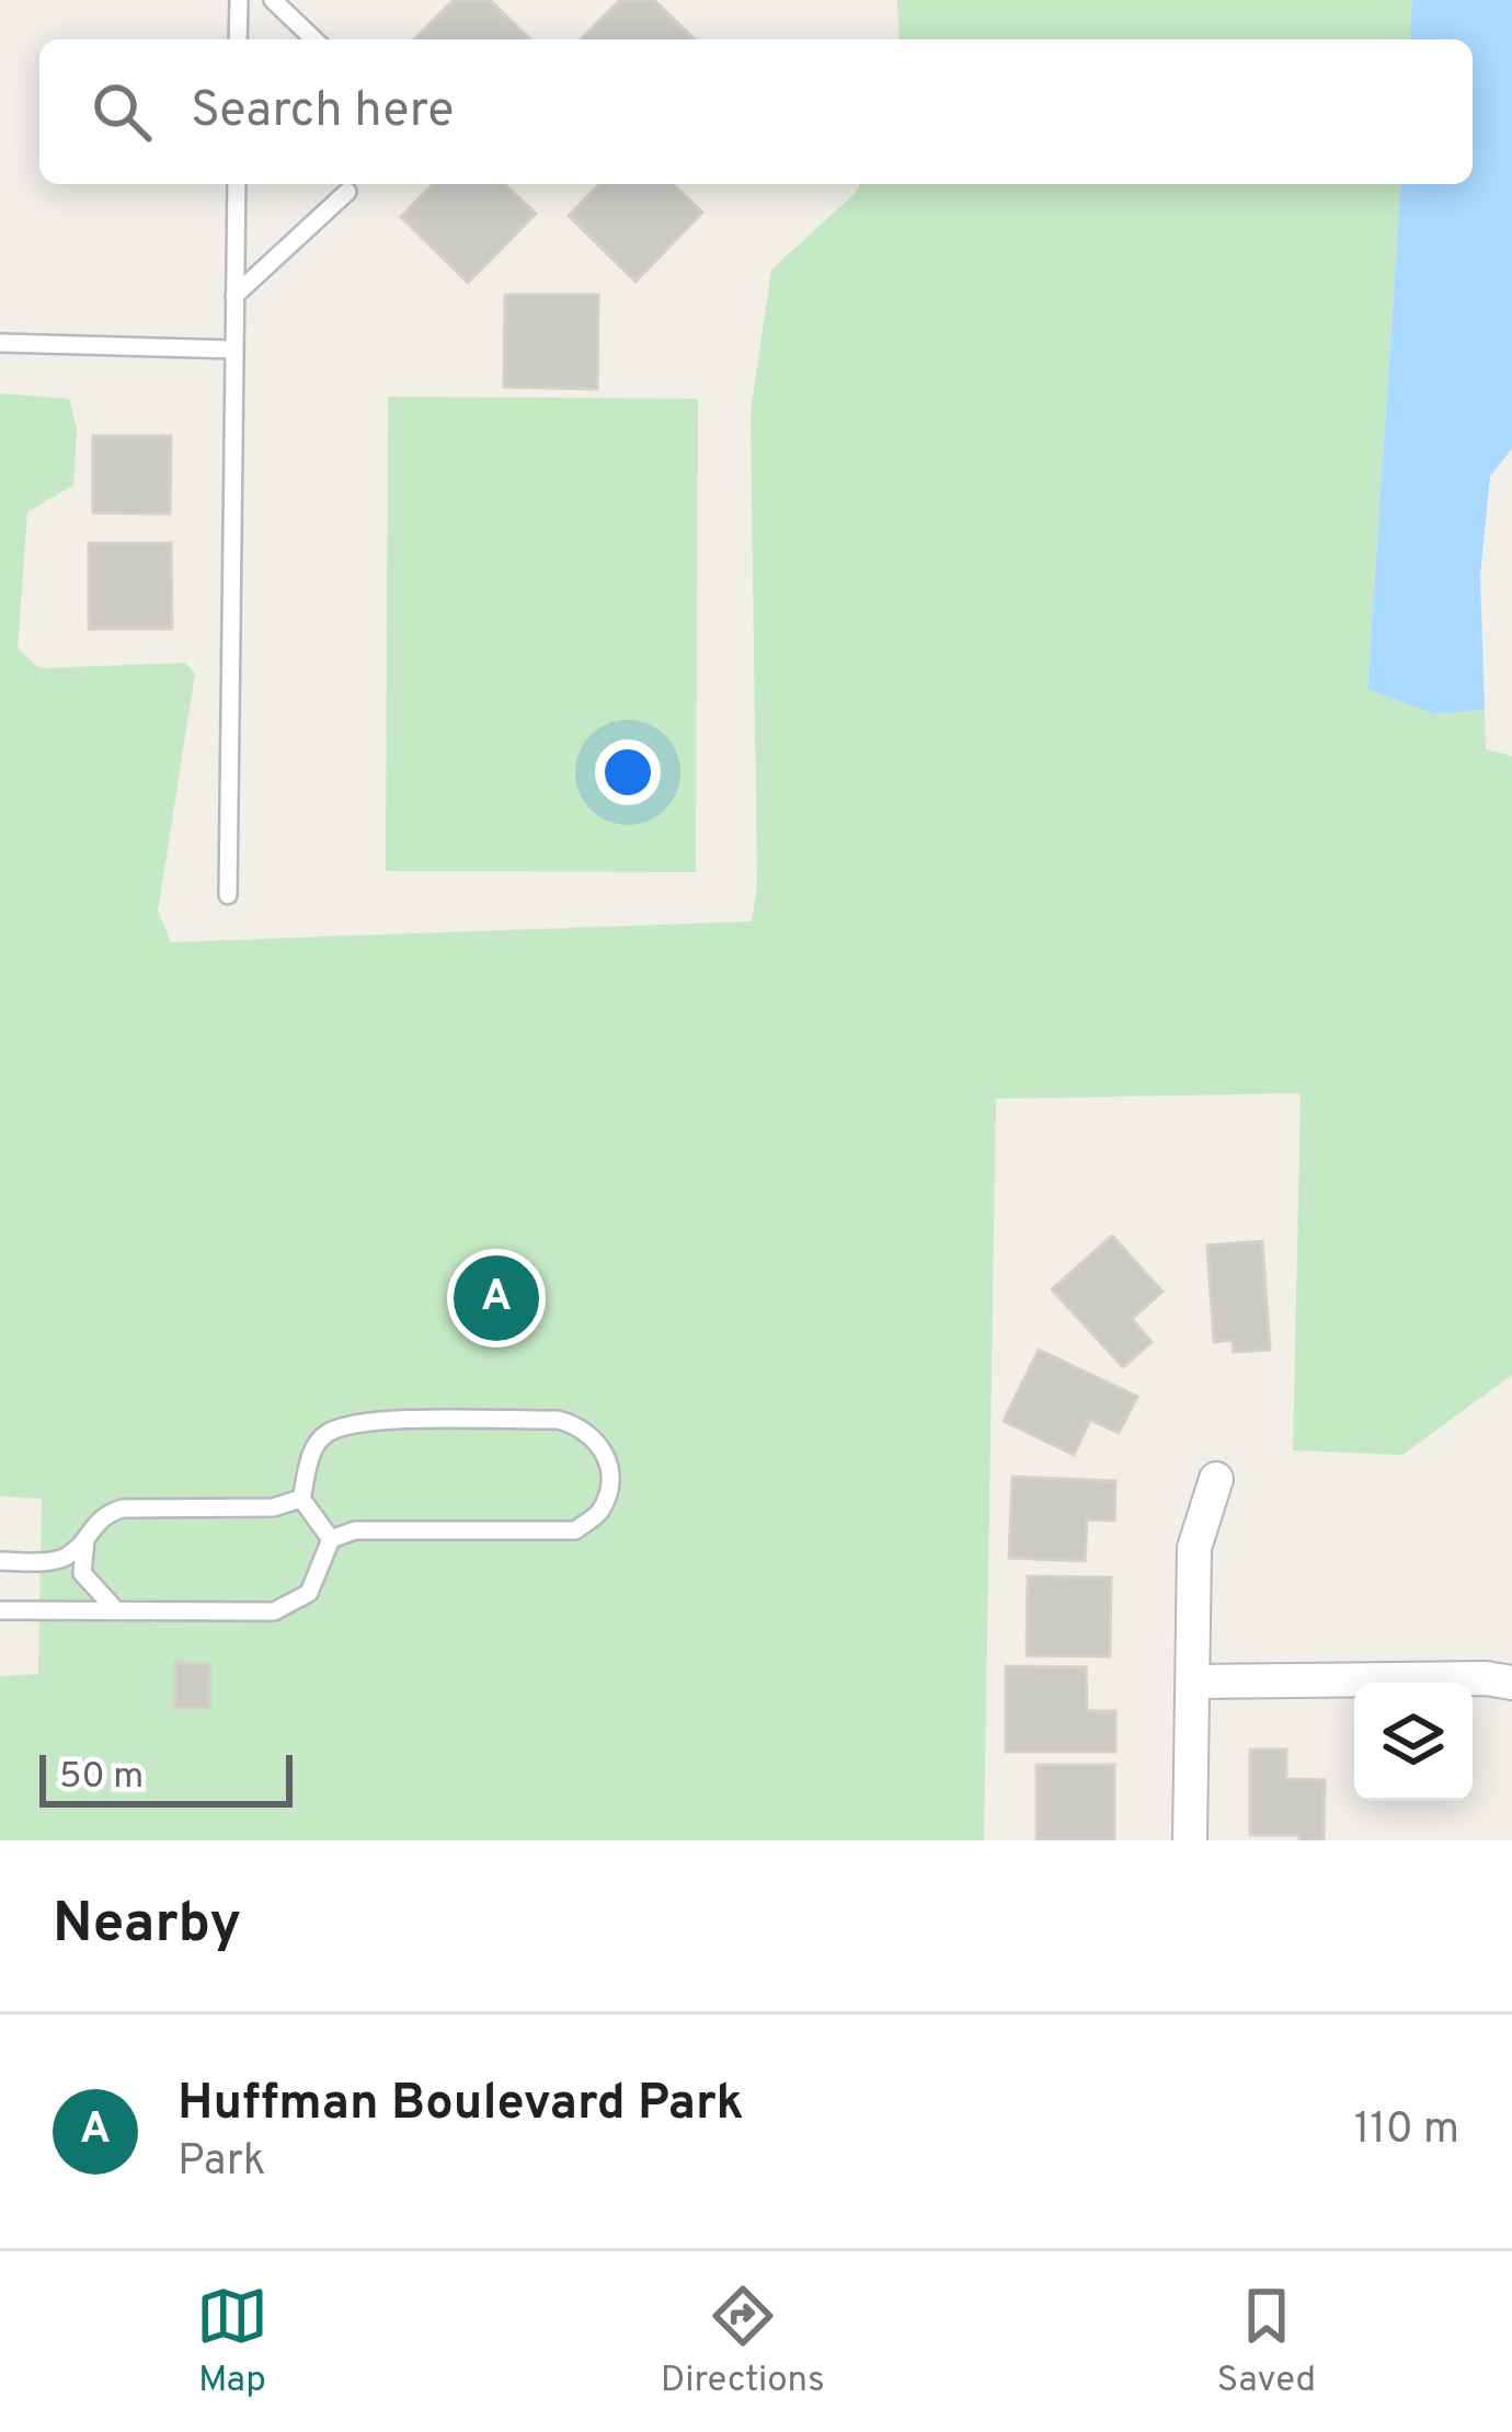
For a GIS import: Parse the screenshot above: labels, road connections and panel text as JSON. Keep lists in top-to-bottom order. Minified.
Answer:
{"scale_bar":"50 m","page":{"search":"Search here","pins":"A","scale":"50 m","heading":"Nearby","list":[{"mark":"A","name":"Huffman Boulevard Park","note":"Park","value":"110 m"}],"nav":["Map","Directions","Saved"]}}
